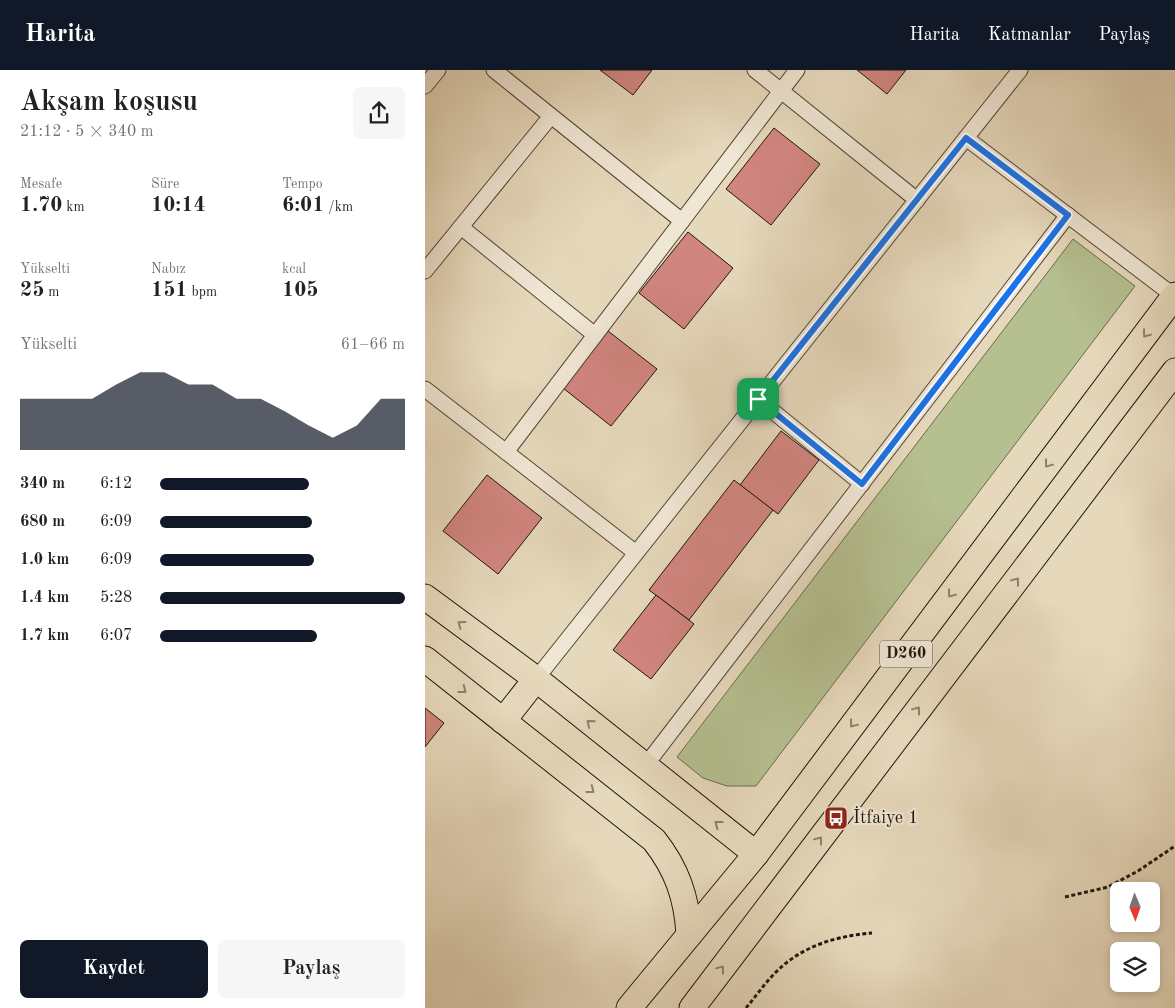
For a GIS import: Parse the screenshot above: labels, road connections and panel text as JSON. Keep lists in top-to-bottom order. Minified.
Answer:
{"streets":{"highway":["D260"]},"places":{"bus stop":["İtfaiye 1"]},"north":"bottom","page":{"header":"Harita","nav":["Harita","Katmanlar","Paylaş"],"heading":["Akşam koşusu","21:12 · 5 × 340 m"],"stats":[["Mesafe","1.70 km"],["Süre","10:14"],["Tempo","6:01 /km"],["Yükselti","25 m"],["Nabız","151 bpm"],["kcal","105"]],"chart":["Yükselti","61–66 m"],"list":[{"name":"340 m","note":"6:12"},{"name":"680 m","note":"6:09"},{"name":"1.0 km","note":"6:09"},{"name":"1.4 km","note":"5:28"},{"name":"1.7 km","note":"6:07"}],"buttons":["Kaydet","Paylaş"]}}
